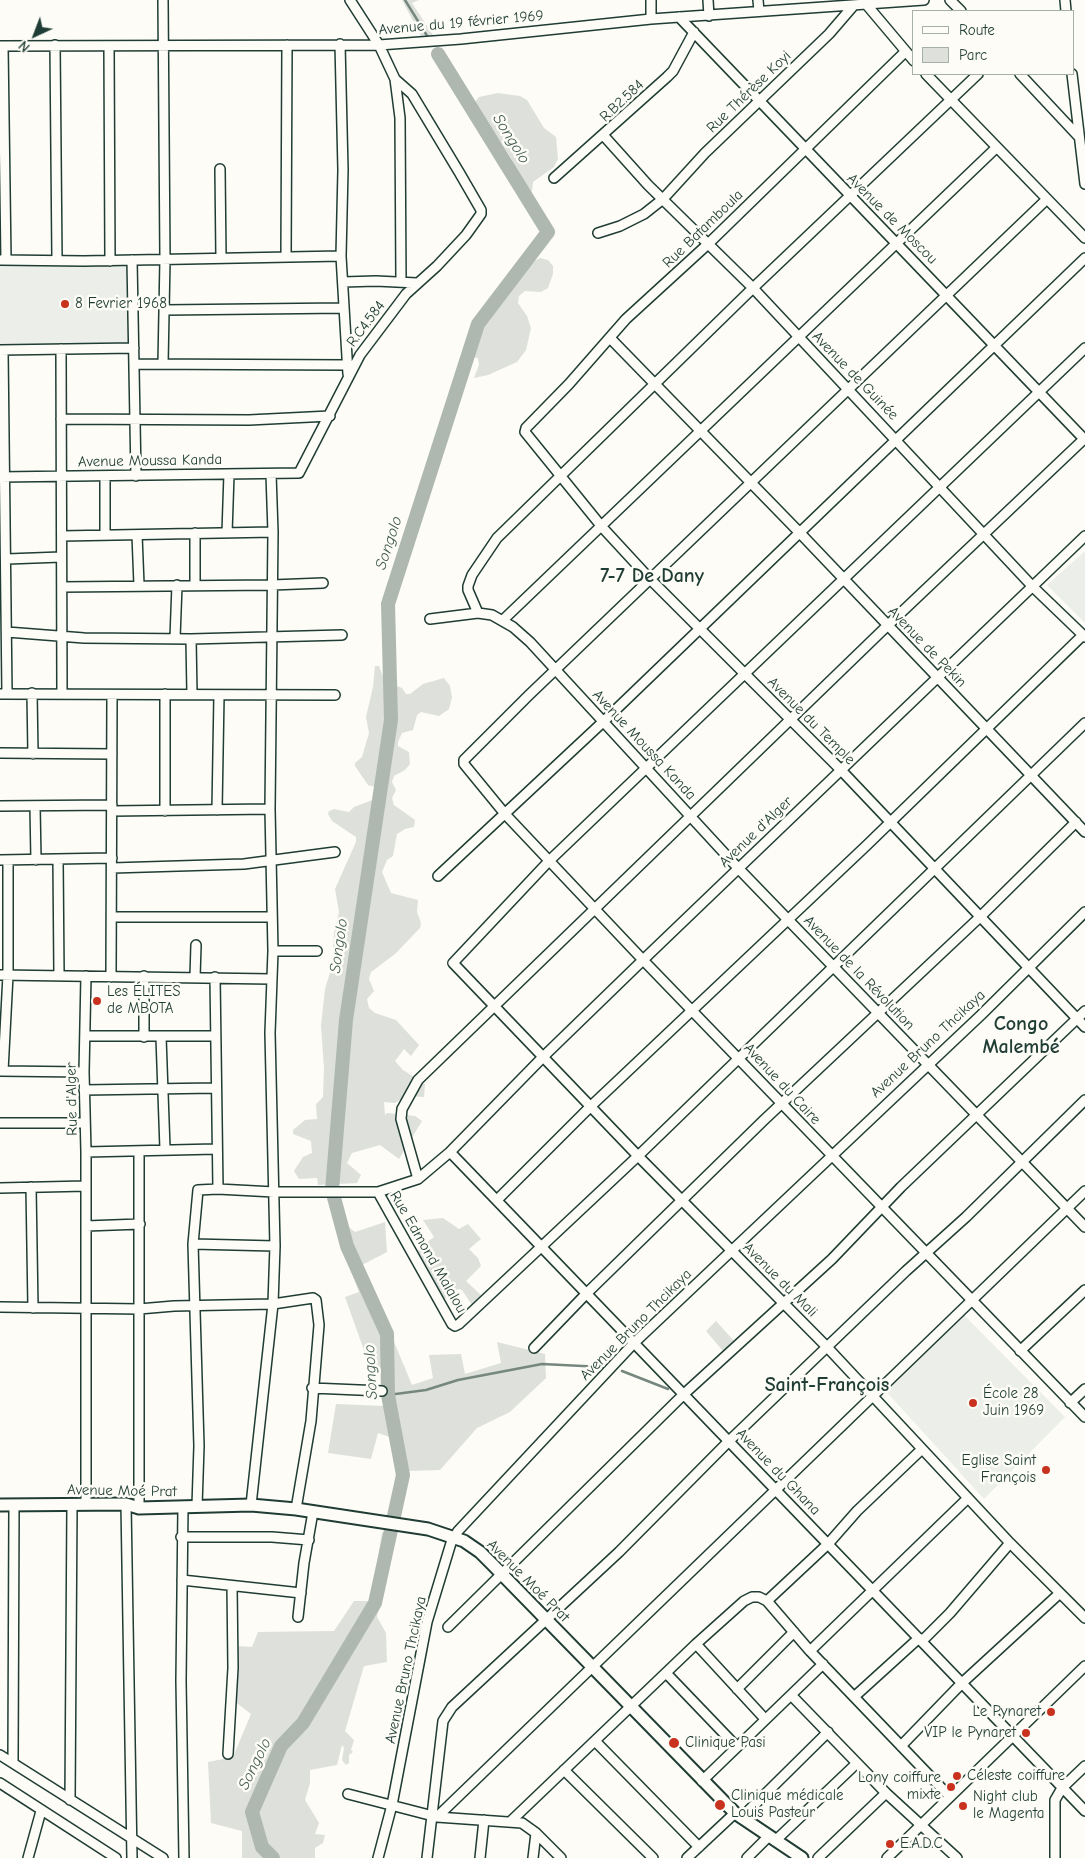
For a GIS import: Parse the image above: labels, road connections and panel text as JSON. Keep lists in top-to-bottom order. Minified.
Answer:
{"streets":{"street":["Avenue du 19 février 1969","Rue Thérèse Koyi","R.B2.584","Avenue de Moscou","Rue Batamboula","R.C4.584","Avenue de Guinée","Avenue Moussa Kanda","Avenue de Pekin","Avenue du Temple","Avenue d'Alger","Avenue de la Révolution","Avenue Bruno Thcikaya","Avenue du Caire","Rue d'Alger","Rue Edmond Malalou","Avenue du Mali","Avenue du Ghana","Avenue Moé Prat"]},"crossings":[["Avenue du 19 février 1969","Rue Thérèse Koyi"],["Avenue du 19 février 1969","Avenue de Moscou"],["Rue Thérèse Koyi","Avenue de Moscou"],["Rue Thérèse Koyi","Avenue de Guinée"],["R.B2.584","Avenue de Moscou"],["R.B2.584","Avenue de Guinée"],["Avenue de Moscou","Rue Batamboula"],["Rue Batamboula","Avenue de Guinée"],["Rue Batamboula","Avenue de Pekin"],["Rue Batamboula","Avenue du Temple"],["R.C4.584","Avenue Moussa Kanda"],["Avenue de Guinée","Avenue d'Alger"],["Avenue Moussa Kanda","Avenue d'Alger"],["Avenue Moussa Kanda","Avenue de la Révolution"],["Avenue Moussa Kanda","Avenue du Caire"],["Avenue de Pekin","Avenue d'Alger"],["Avenue du Temple","Avenue d'Alger"],["Avenue du Temple","Avenue Bruno Thcikaya"],["Avenue d'Alger","Avenue de la Révolution"],["Avenue d'Alger","Avenue du Caire"],["Avenue d'Alger","Avenue du Mali"],["Avenue d'Alger","Avenue du Ghana"],["Avenue de la Révolution","Avenue Bruno Thcikaya"],["Avenue Bruno Thcikaya","Avenue du Caire"],["Avenue Bruno Thcikaya","Avenue du Mali"],["Avenue Bruno Thcikaya","Avenue du Ghana"],["Avenue Bruno Thcikaya","Avenue Moé Prat"],["Avenue du Caire","Avenue du Mali"],["Rue Edmond Malalou","Avenue du Ghana"]],"districts":["7-7 De Dany","Congo Malembé","Saint-François"],"water":["Songolo"],"places":["8 Fevrier 1968","Les ÉLITES de MBOTA","École 28 Juin 1969","Eglise Saint François","Le Pynaret","VIP le Pynaret","Clinique Pasi","Céleste coiffure","Lony coiffure mixte","Clinique médicale Louis Pasteur","Night club le Magenta","E.A.D.C"],"legend":["Route","Parc"],"north":"bottom left"}
